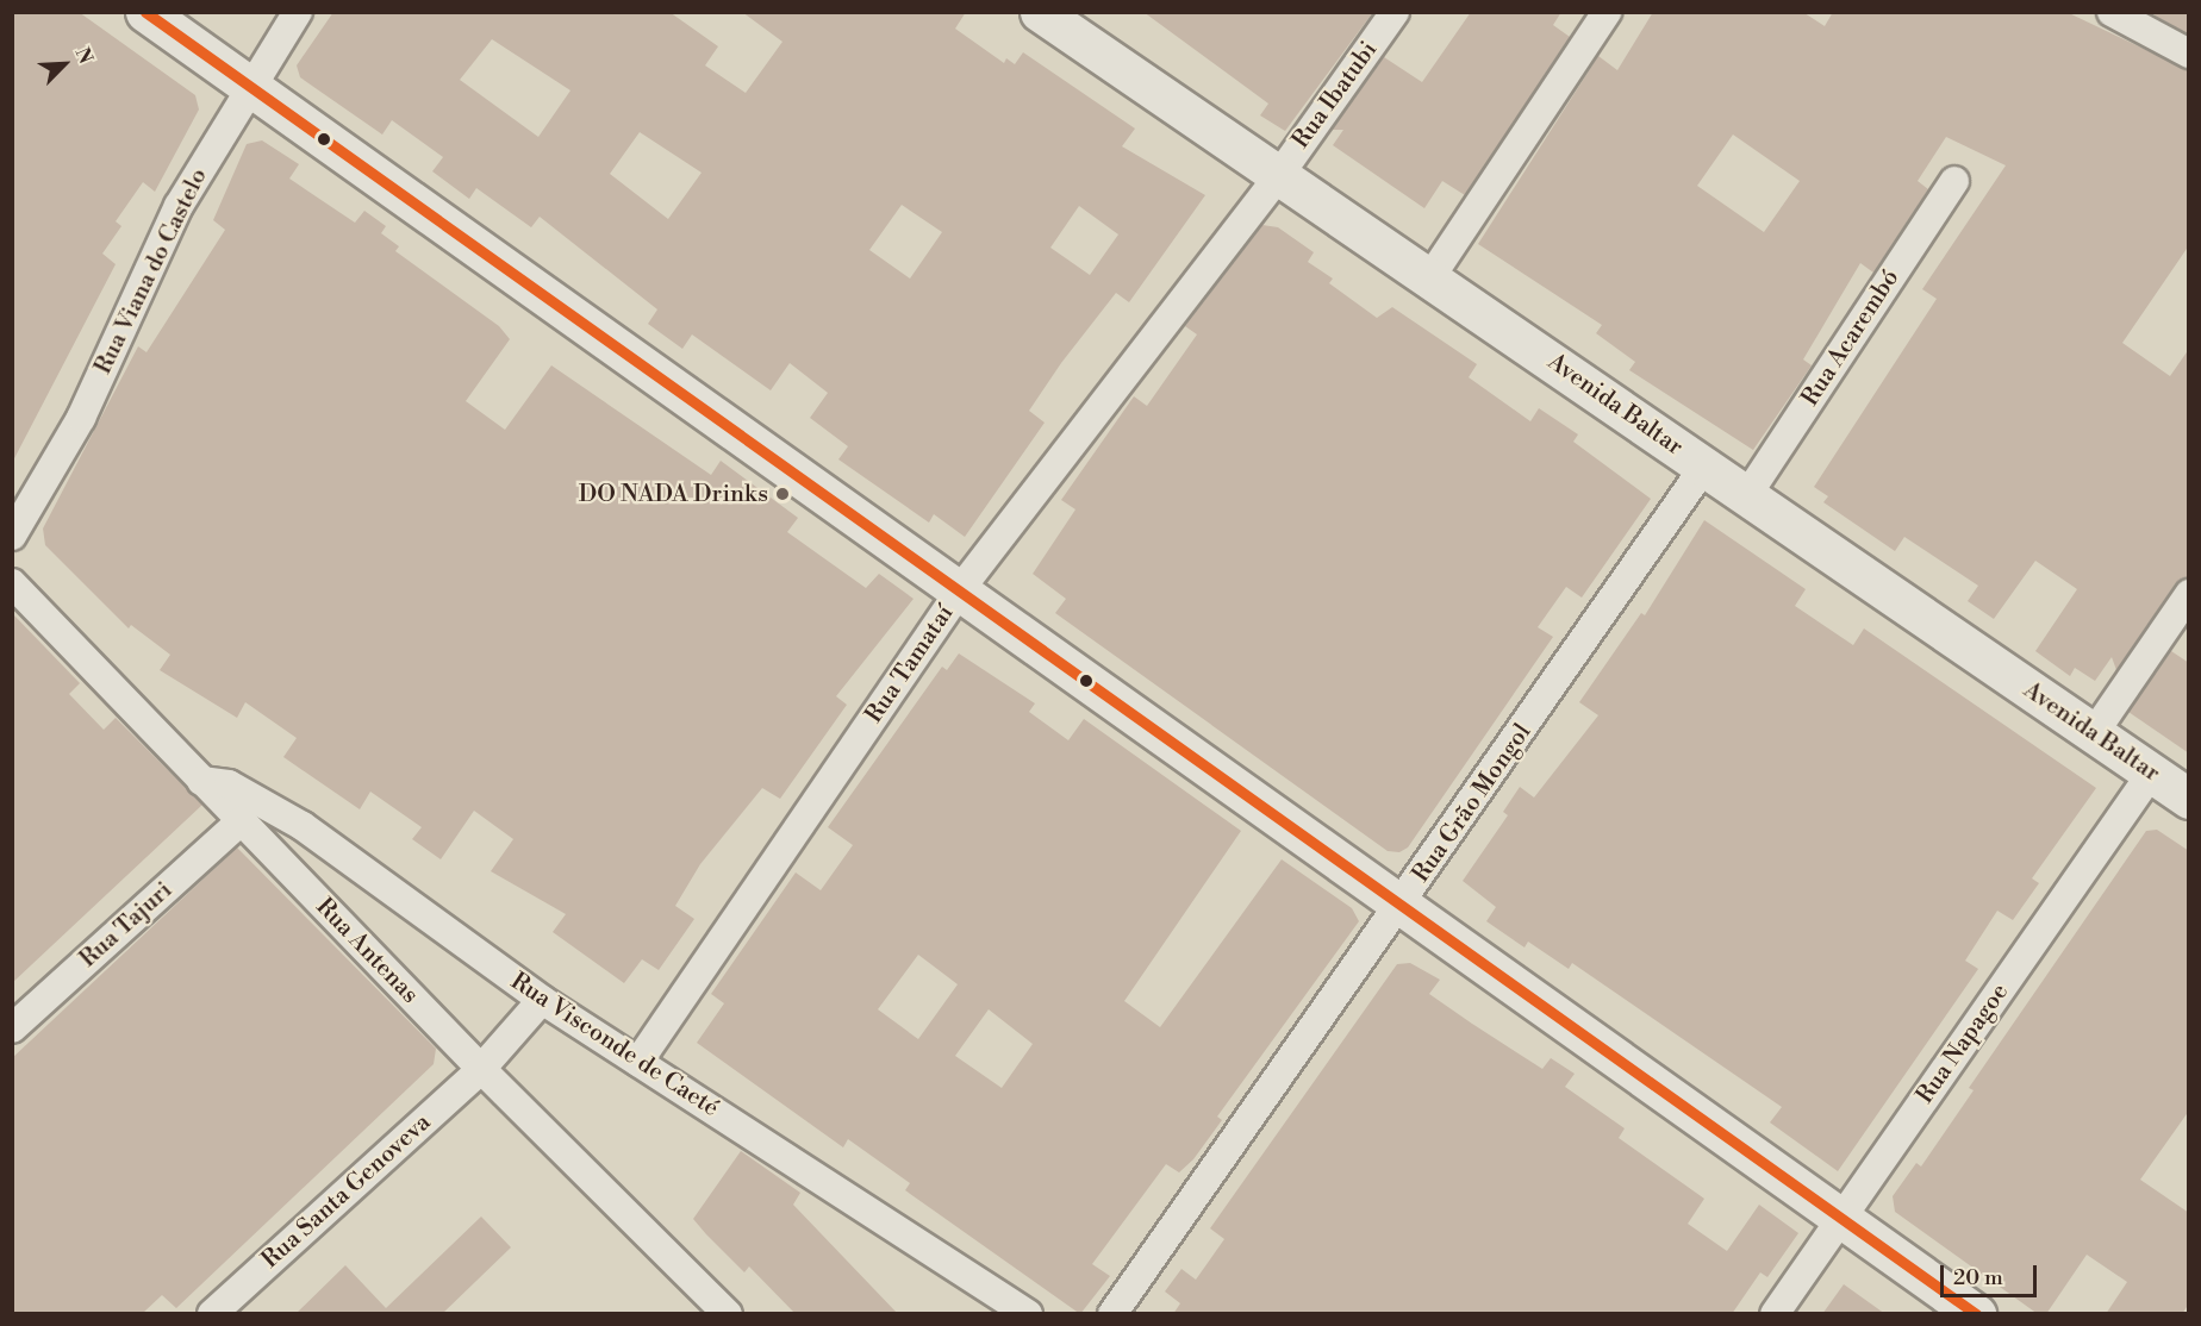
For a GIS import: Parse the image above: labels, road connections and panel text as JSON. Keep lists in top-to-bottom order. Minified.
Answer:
{"streets":{"street":["Rua Ibatubi","Rua Viana do Castelo","Rua Acarembó","Avenida Baltar","Rua Tamataí","Rua Grão Mongol","Rua Tajuri","Rua Antenas","Rua Napagoe","Rua Visconde de Caeté","Rua Santa Genoveva"]},"crossings":[["Rua Ibatubi","Avenida Baltar"],["Rua Ibatubi","Rua Tamataí"],["Rua Acarembó","Avenida Baltar"],["Avenida Baltar","Rua Tamataí"],["Avenida Baltar","Rua Grão Mongol"],["Avenida Baltar","Rua Napagoe"],["Rua Tamataí","Rua Visconde de Caeté"],["Rua Tajuri","Rua Antenas"],["Rua Antenas","Rua Visconde de Caeté"],["Rua Antenas","Rua Santa Genoveva"],["Rua Visconde de Caeté","Rua Santa Genoveva"]],"places":["DO NADA Drinks"],"scale_bar":"20 m","north":"top right"}
